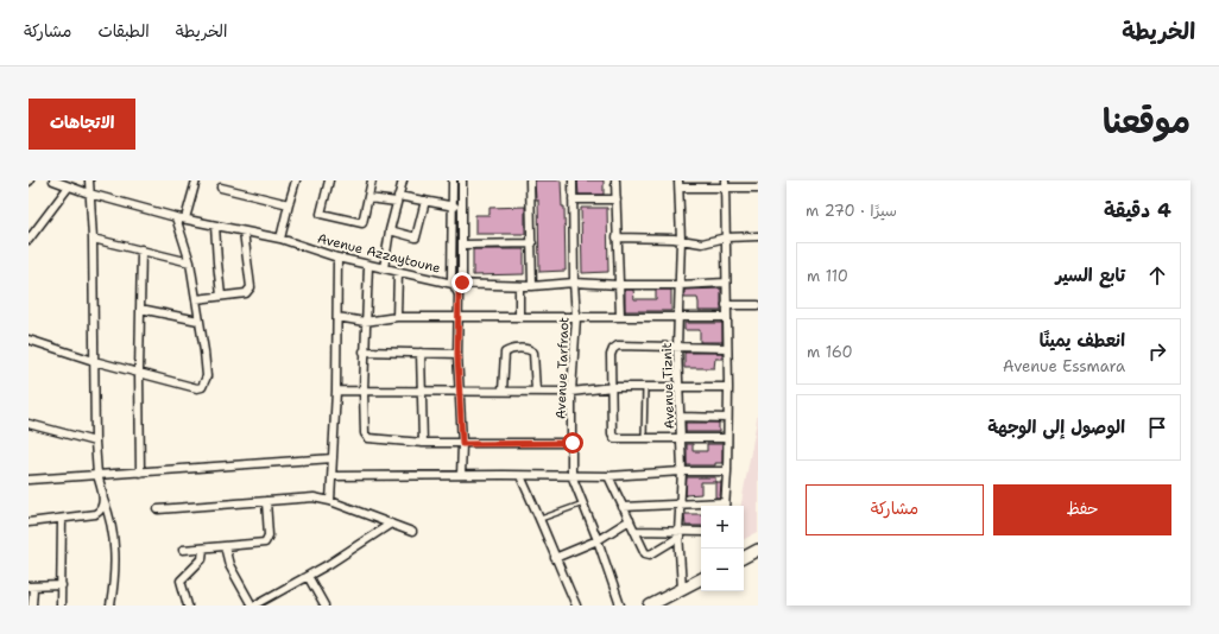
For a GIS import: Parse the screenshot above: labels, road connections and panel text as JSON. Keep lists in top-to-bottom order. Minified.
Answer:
{"streets":{"street":["Avenue Azzaytoune","Avenue Tarfraot","Avenue Tiznit"]},"crossings":[["Avenue Azzaytoune","Avenue Tarfraot"],["Avenue Azzaytoune","Avenue Tiznit"]],"page":{"header":"الخريطة","nav":["الخريطة","الطبقات","مشاركة"],"title":"موقعنا","buttons":["الاتجاهات",["حفظ","مشاركة"]],"heading":["4 دقيقة","سيرًا · 270 m"],"list":[["تابع السير","110 m"],["انعطف يمينًا","Avenue Essmara","160 m"],"الوصول إلى الوجهة"],"map_buttons":["+","−"]}}
